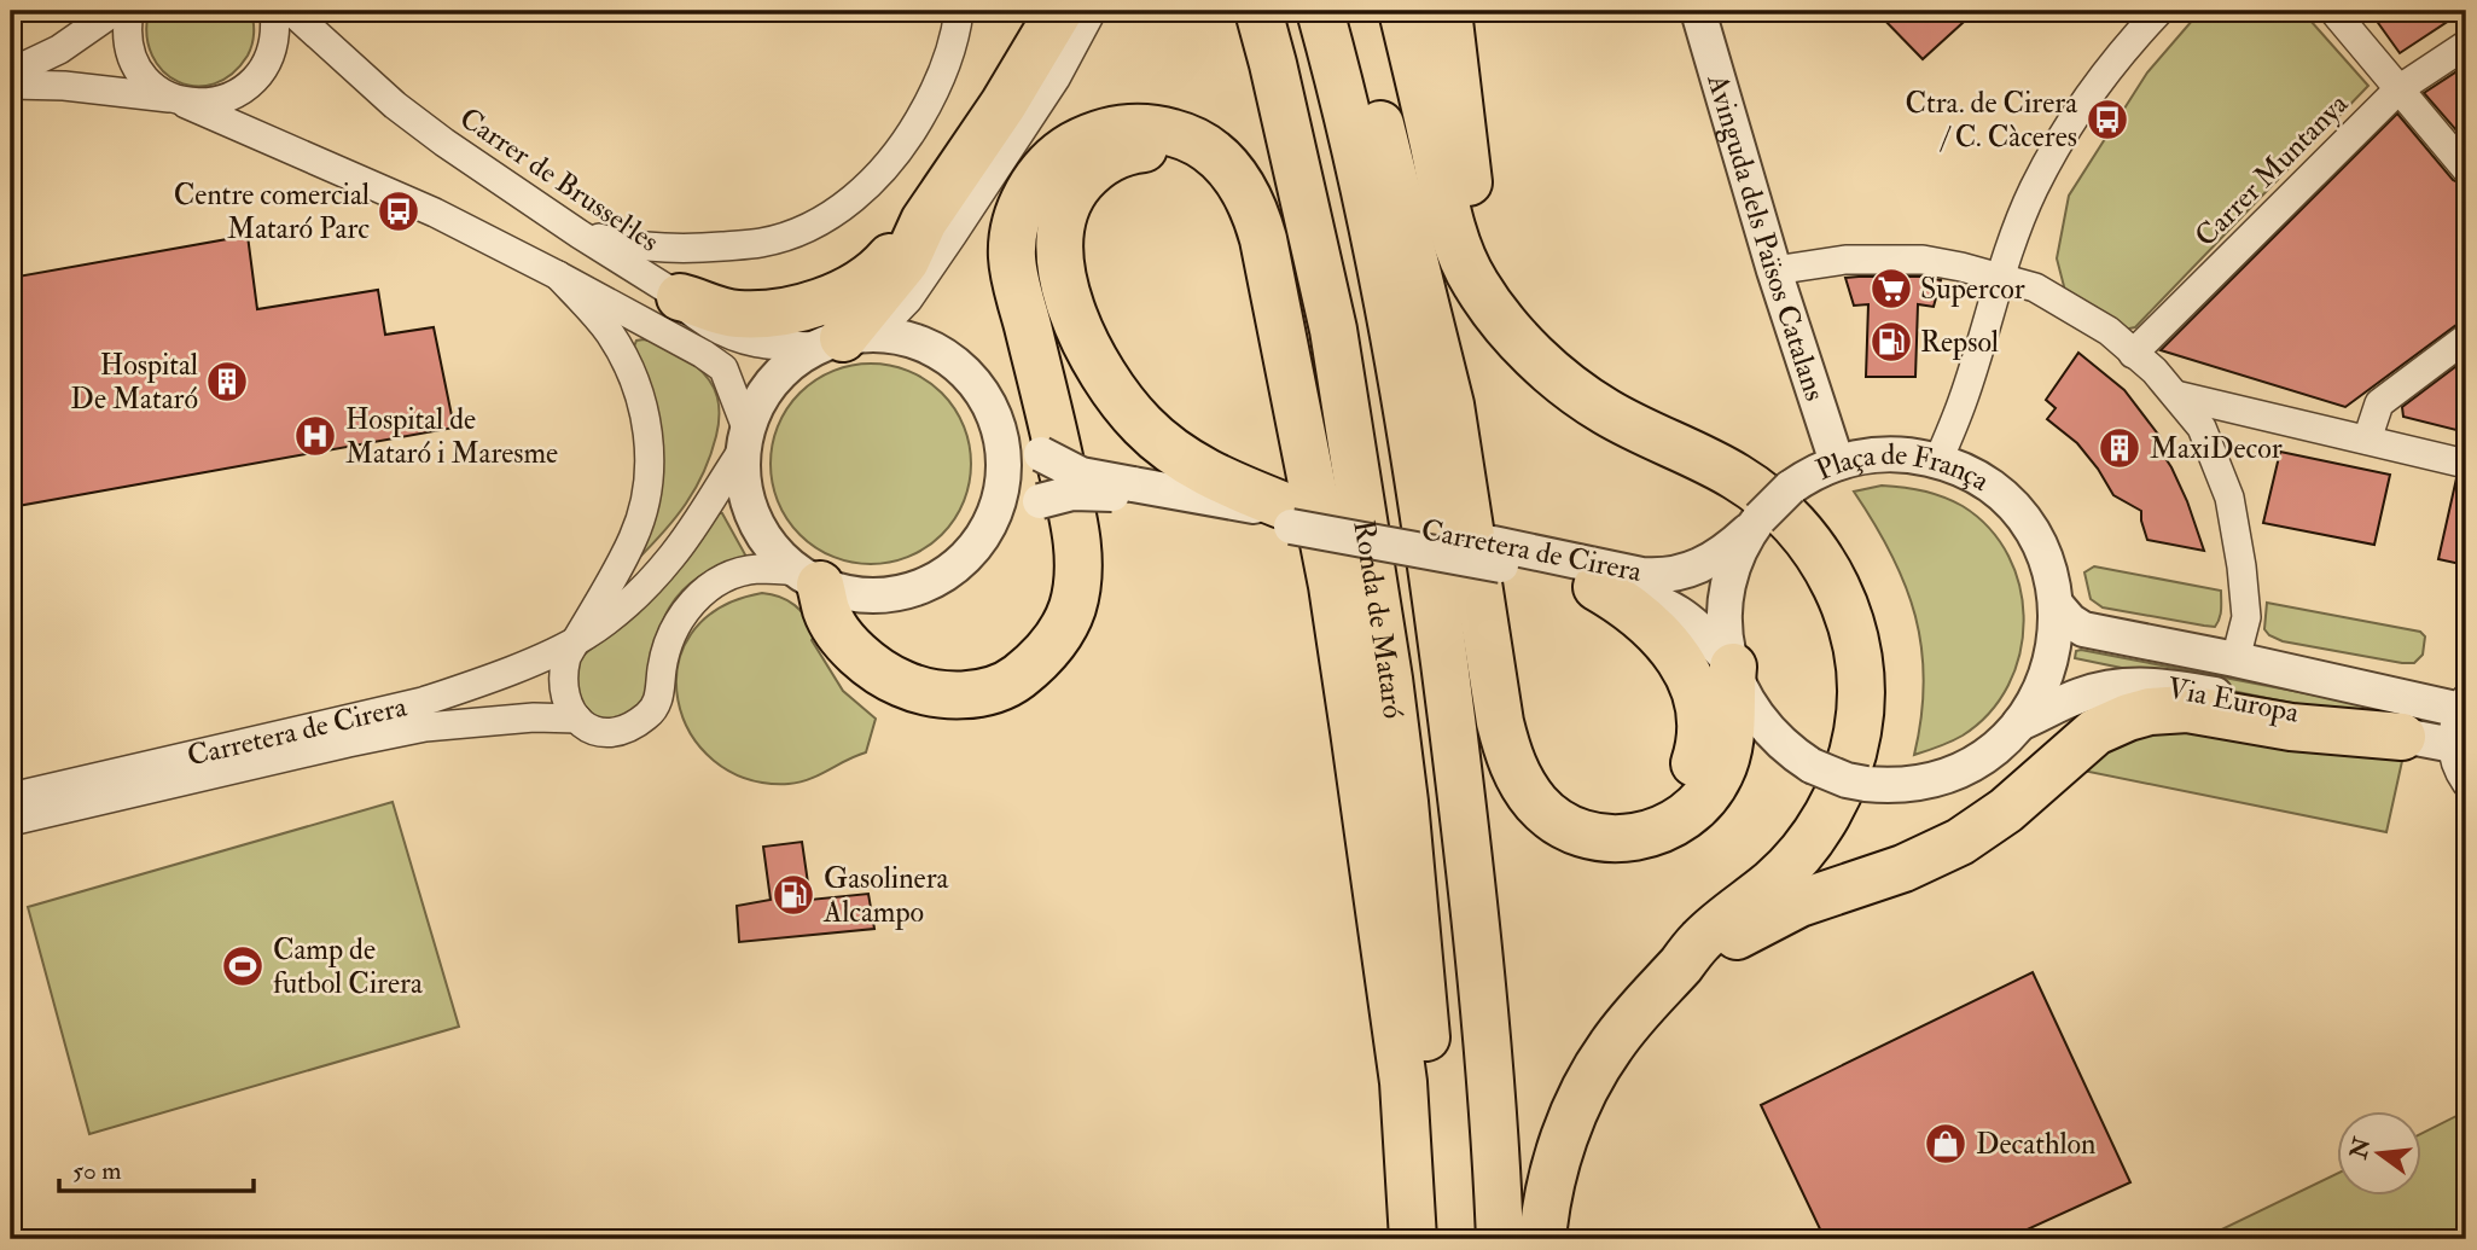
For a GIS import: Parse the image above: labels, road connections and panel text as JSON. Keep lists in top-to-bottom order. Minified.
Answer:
{"streets":{"highway":["Ronda de Mataró"],"street":["Carrer Muntanya","Carrer de Brussel·les","Avinguda dels Països Catalans","Plaça de França","Carretera de Cirera","Via Europa"]},"crossings":[["Carrer de Brussel·les","Carretera de Cirera"],["Avinguda dels Països Catalans","Plaça de França"],["Plaça de França","Carretera de Cirera"],["Plaça de França","Via Europa"]],"places":{"bus stop":["Ctra. de Cirera / C. Càceres","Centre comercial Mataró Parc"],"supermarket":["Supercor"],"fuel station":["Repsol","Gasolinera Alcampo"],"building":["Hospital De Mataró","MaxiDecor"],"hospital":["Hospital de Mataró i Maresme"],"sports":["Camp de futbol Cirera"],"shop":["Decathlon"]},"scale_bar":"50 m","north":"left"}
